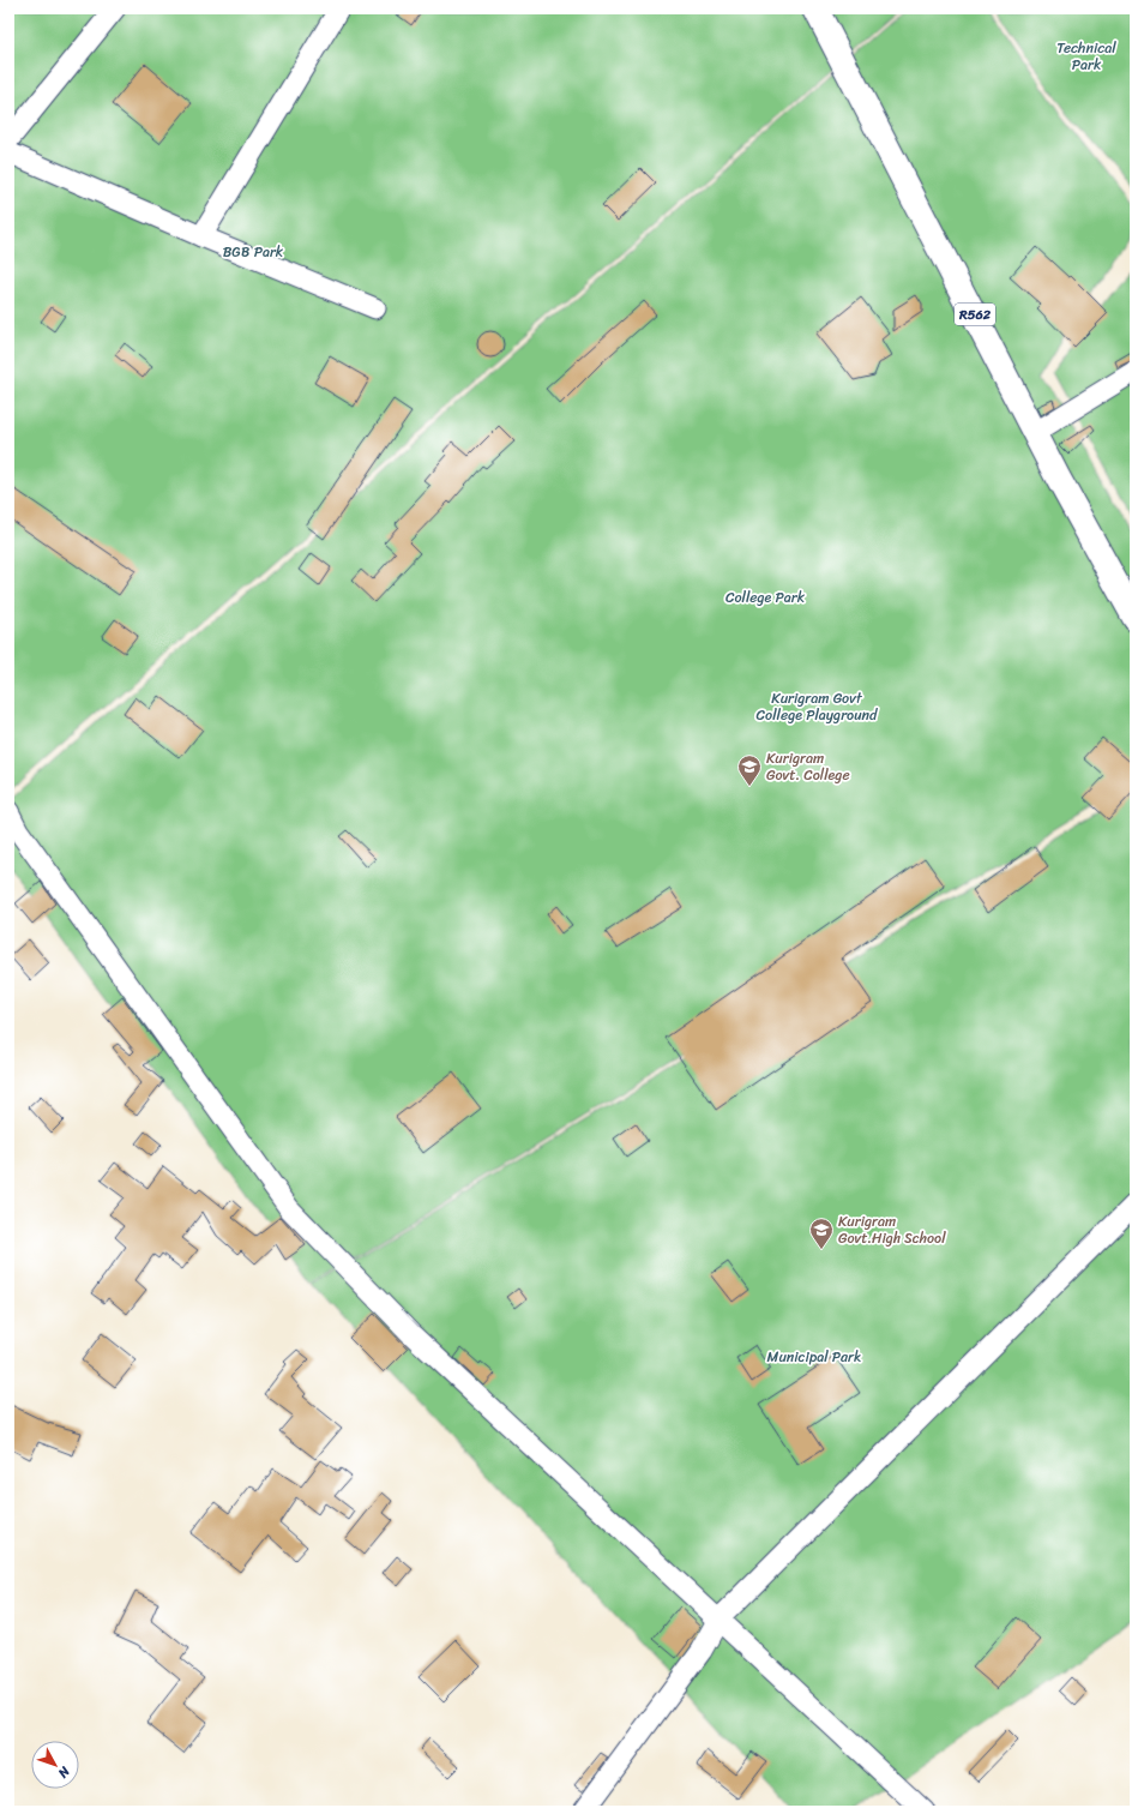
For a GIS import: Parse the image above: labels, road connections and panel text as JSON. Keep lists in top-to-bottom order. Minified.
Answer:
{"streets":{"main road":["R562"]},"parks":["Technical Park","BGB Park","College Park","Kurigram Govt College Playground","Municipal Park"],"places":{"school or university":["Kurigram Govt. College","Kurigram Govt.High School"]},"north":"bottom right"}
